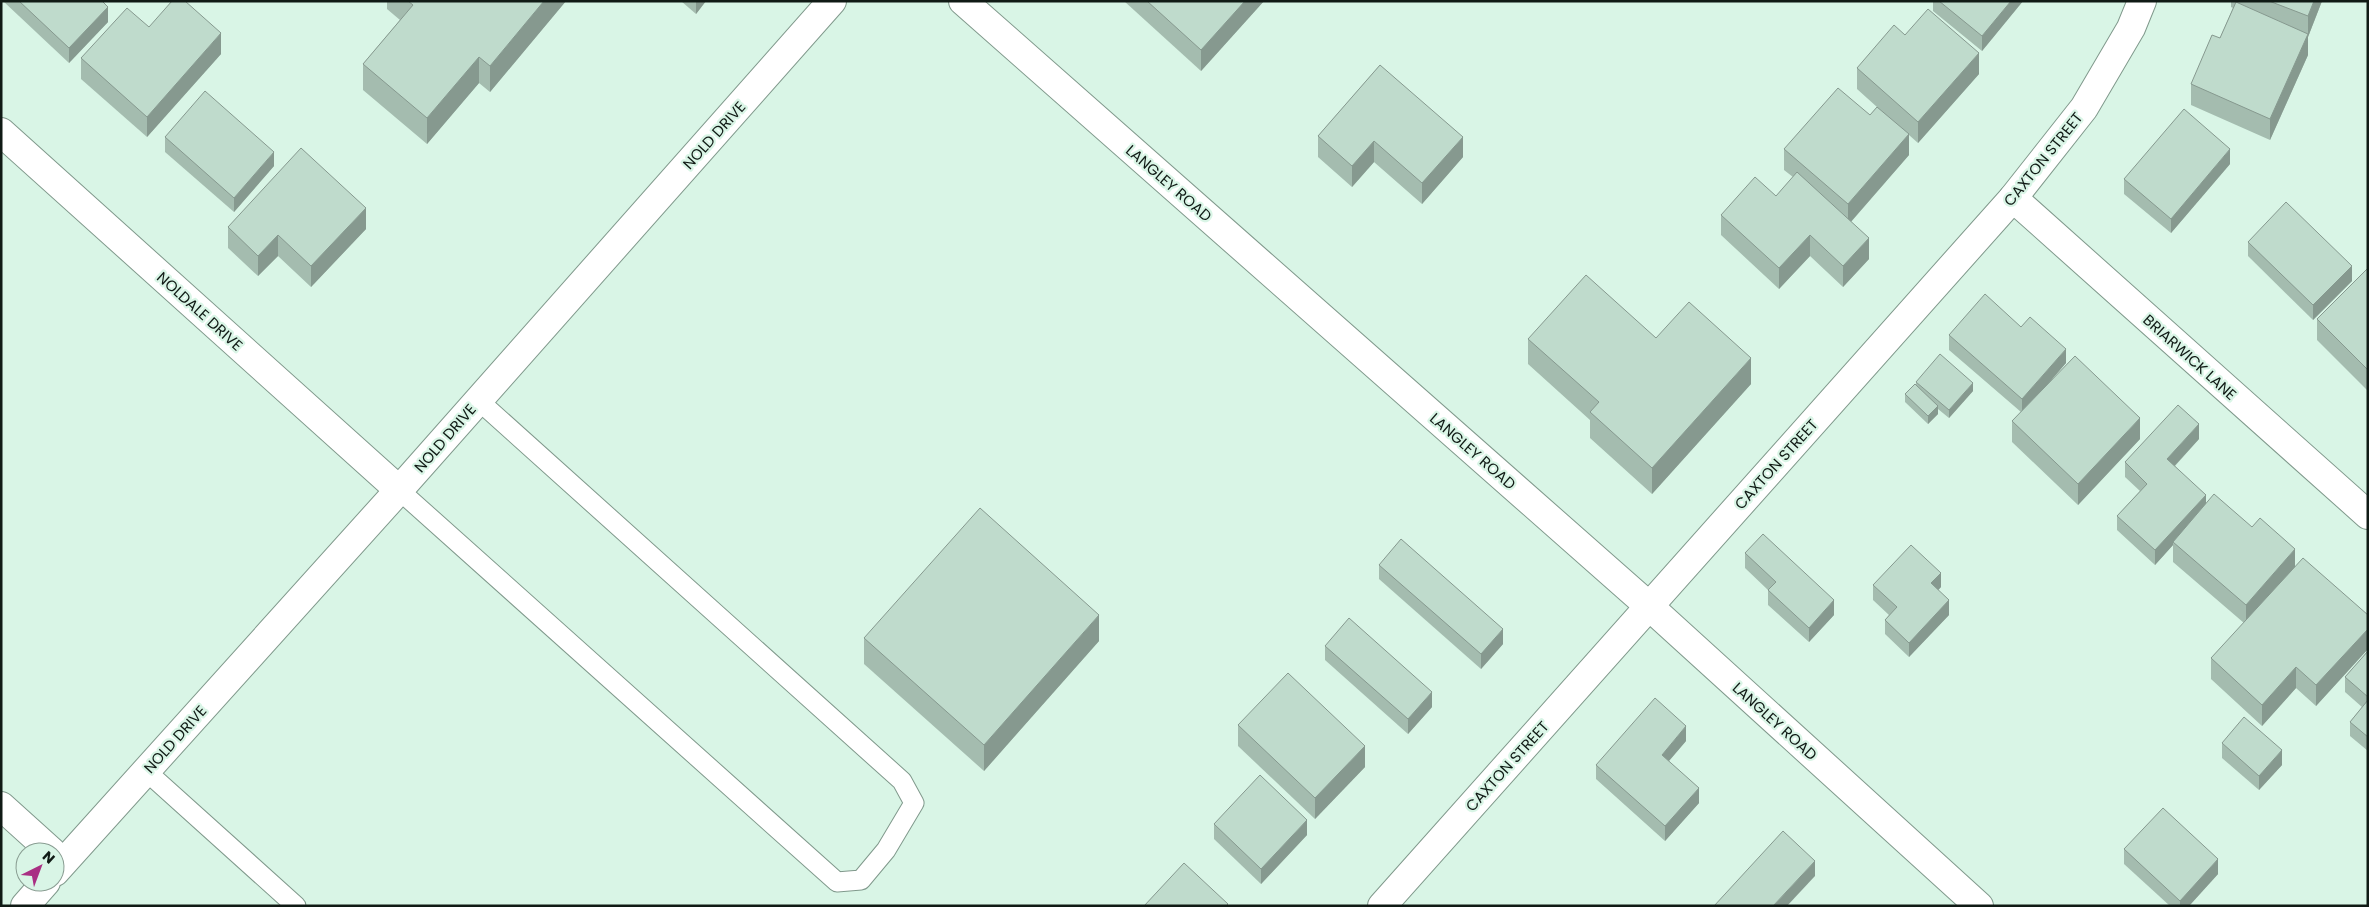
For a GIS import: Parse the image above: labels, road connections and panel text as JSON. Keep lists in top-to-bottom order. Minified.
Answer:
{"streets":{"street":["NOLD DRIVE","CAXTON STREET","LANGLEY ROAD","NOLDALE DRIVE","BRIARWICK LANE"]},"crossings":[["NOLD DRIVE","NOLDALE DRIVE"],["CAXTON STREET","LANGLEY ROAD"],["CAXTON STREET","BRIARWICK LANE"]],"north":"top right"}
